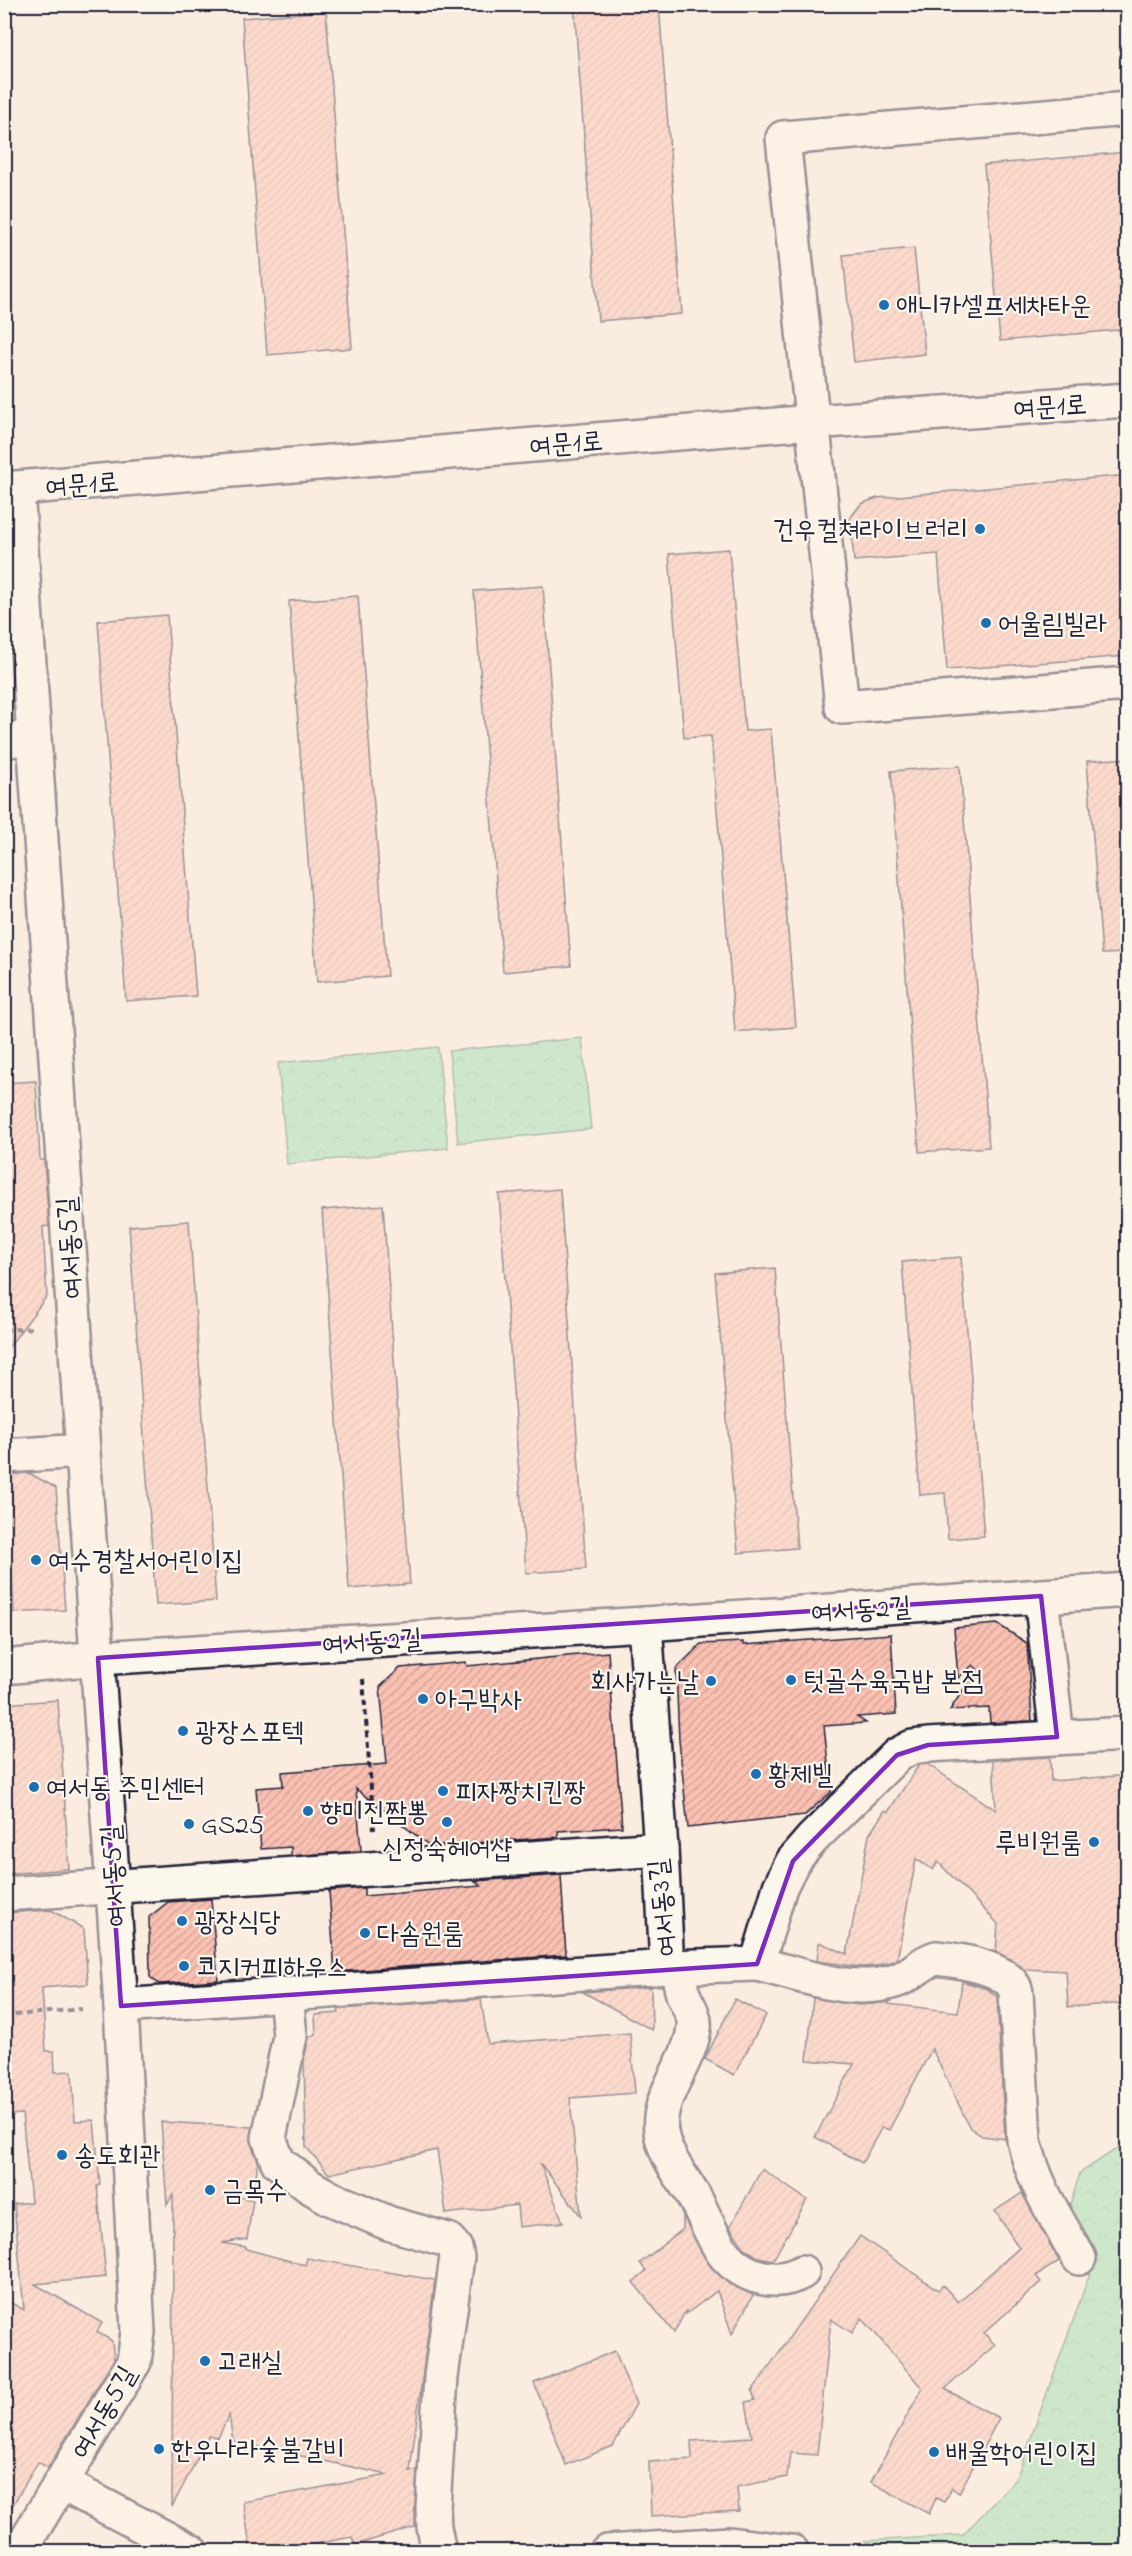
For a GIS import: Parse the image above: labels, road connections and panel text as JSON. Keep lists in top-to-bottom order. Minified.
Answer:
{"streets":{"street":["여문1로","여서동5길","여서동2길","여서동3길"]},"crossings":[["여문1로","여서동5길"],["여서동5길","여서동2길"],["여서동5길","여서동3길"]],"places":["애니카셀프세차타운","건우컬쳐라이브러리","어울림빌라","여수경찰서어린이집","텃골수육국밥 본점","회사가는날","아구박사","광장스포텍","황제빌","여서동 주민센터","피자짱치킨짱","향미진짬뽕","신정숙헤어샵","GS25","루비원룸","광장식당","다솜원룸","코지커피하우스","송도회관","금목수","고래실","한우나라숯불갈비","배울학어린이집"]}
